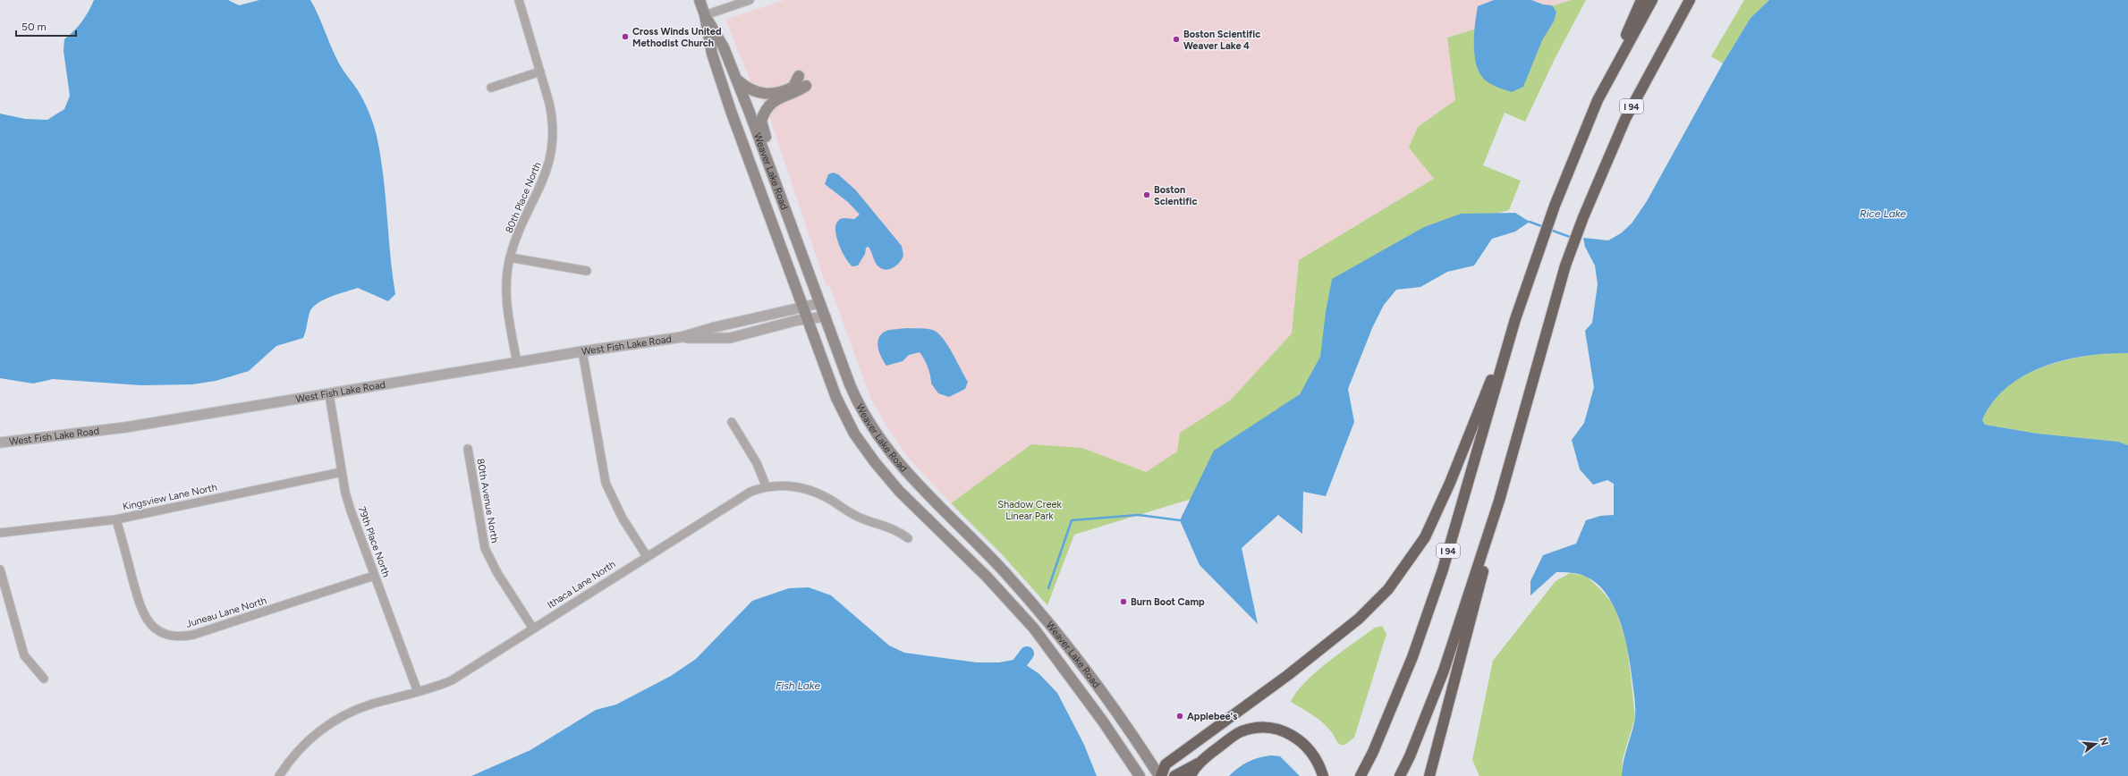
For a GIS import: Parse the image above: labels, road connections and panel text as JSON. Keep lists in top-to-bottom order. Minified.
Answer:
{"streets":{"highway":["I 94"],"main road":["Weaver Lake Road"],"street":["80th Place North","West Fish Lake Road","Kingsview Lane North","80th Avenue North","79th Place North","Ithaca Lane North","Juneau Lane North"]},"crossings":[["Weaver Lake Road","West Fish Lake Road"],["80th Place North","West Fish Lake Road"],["West Fish Lake Road","79th Place North"],["Kingsview Lane North","79th Place North"],["Kingsview Lane North","Juneau Lane North"],["80th Avenue North","Ithaca Lane North"],["79th Place North","Ithaca Lane North"],["79th Place North","Juneau Lane North"]],"water":["Rice Lake","Fish Lake"],"parks":["Shadow Creek Linear Park"],"places":["Cross Winds United Methodist Church","Boston Scientific Weaver Lake 4","Boston Scientific","Burn Boot Camp","Applebee's"],"scale_bar":"50 m","north":"right"}
